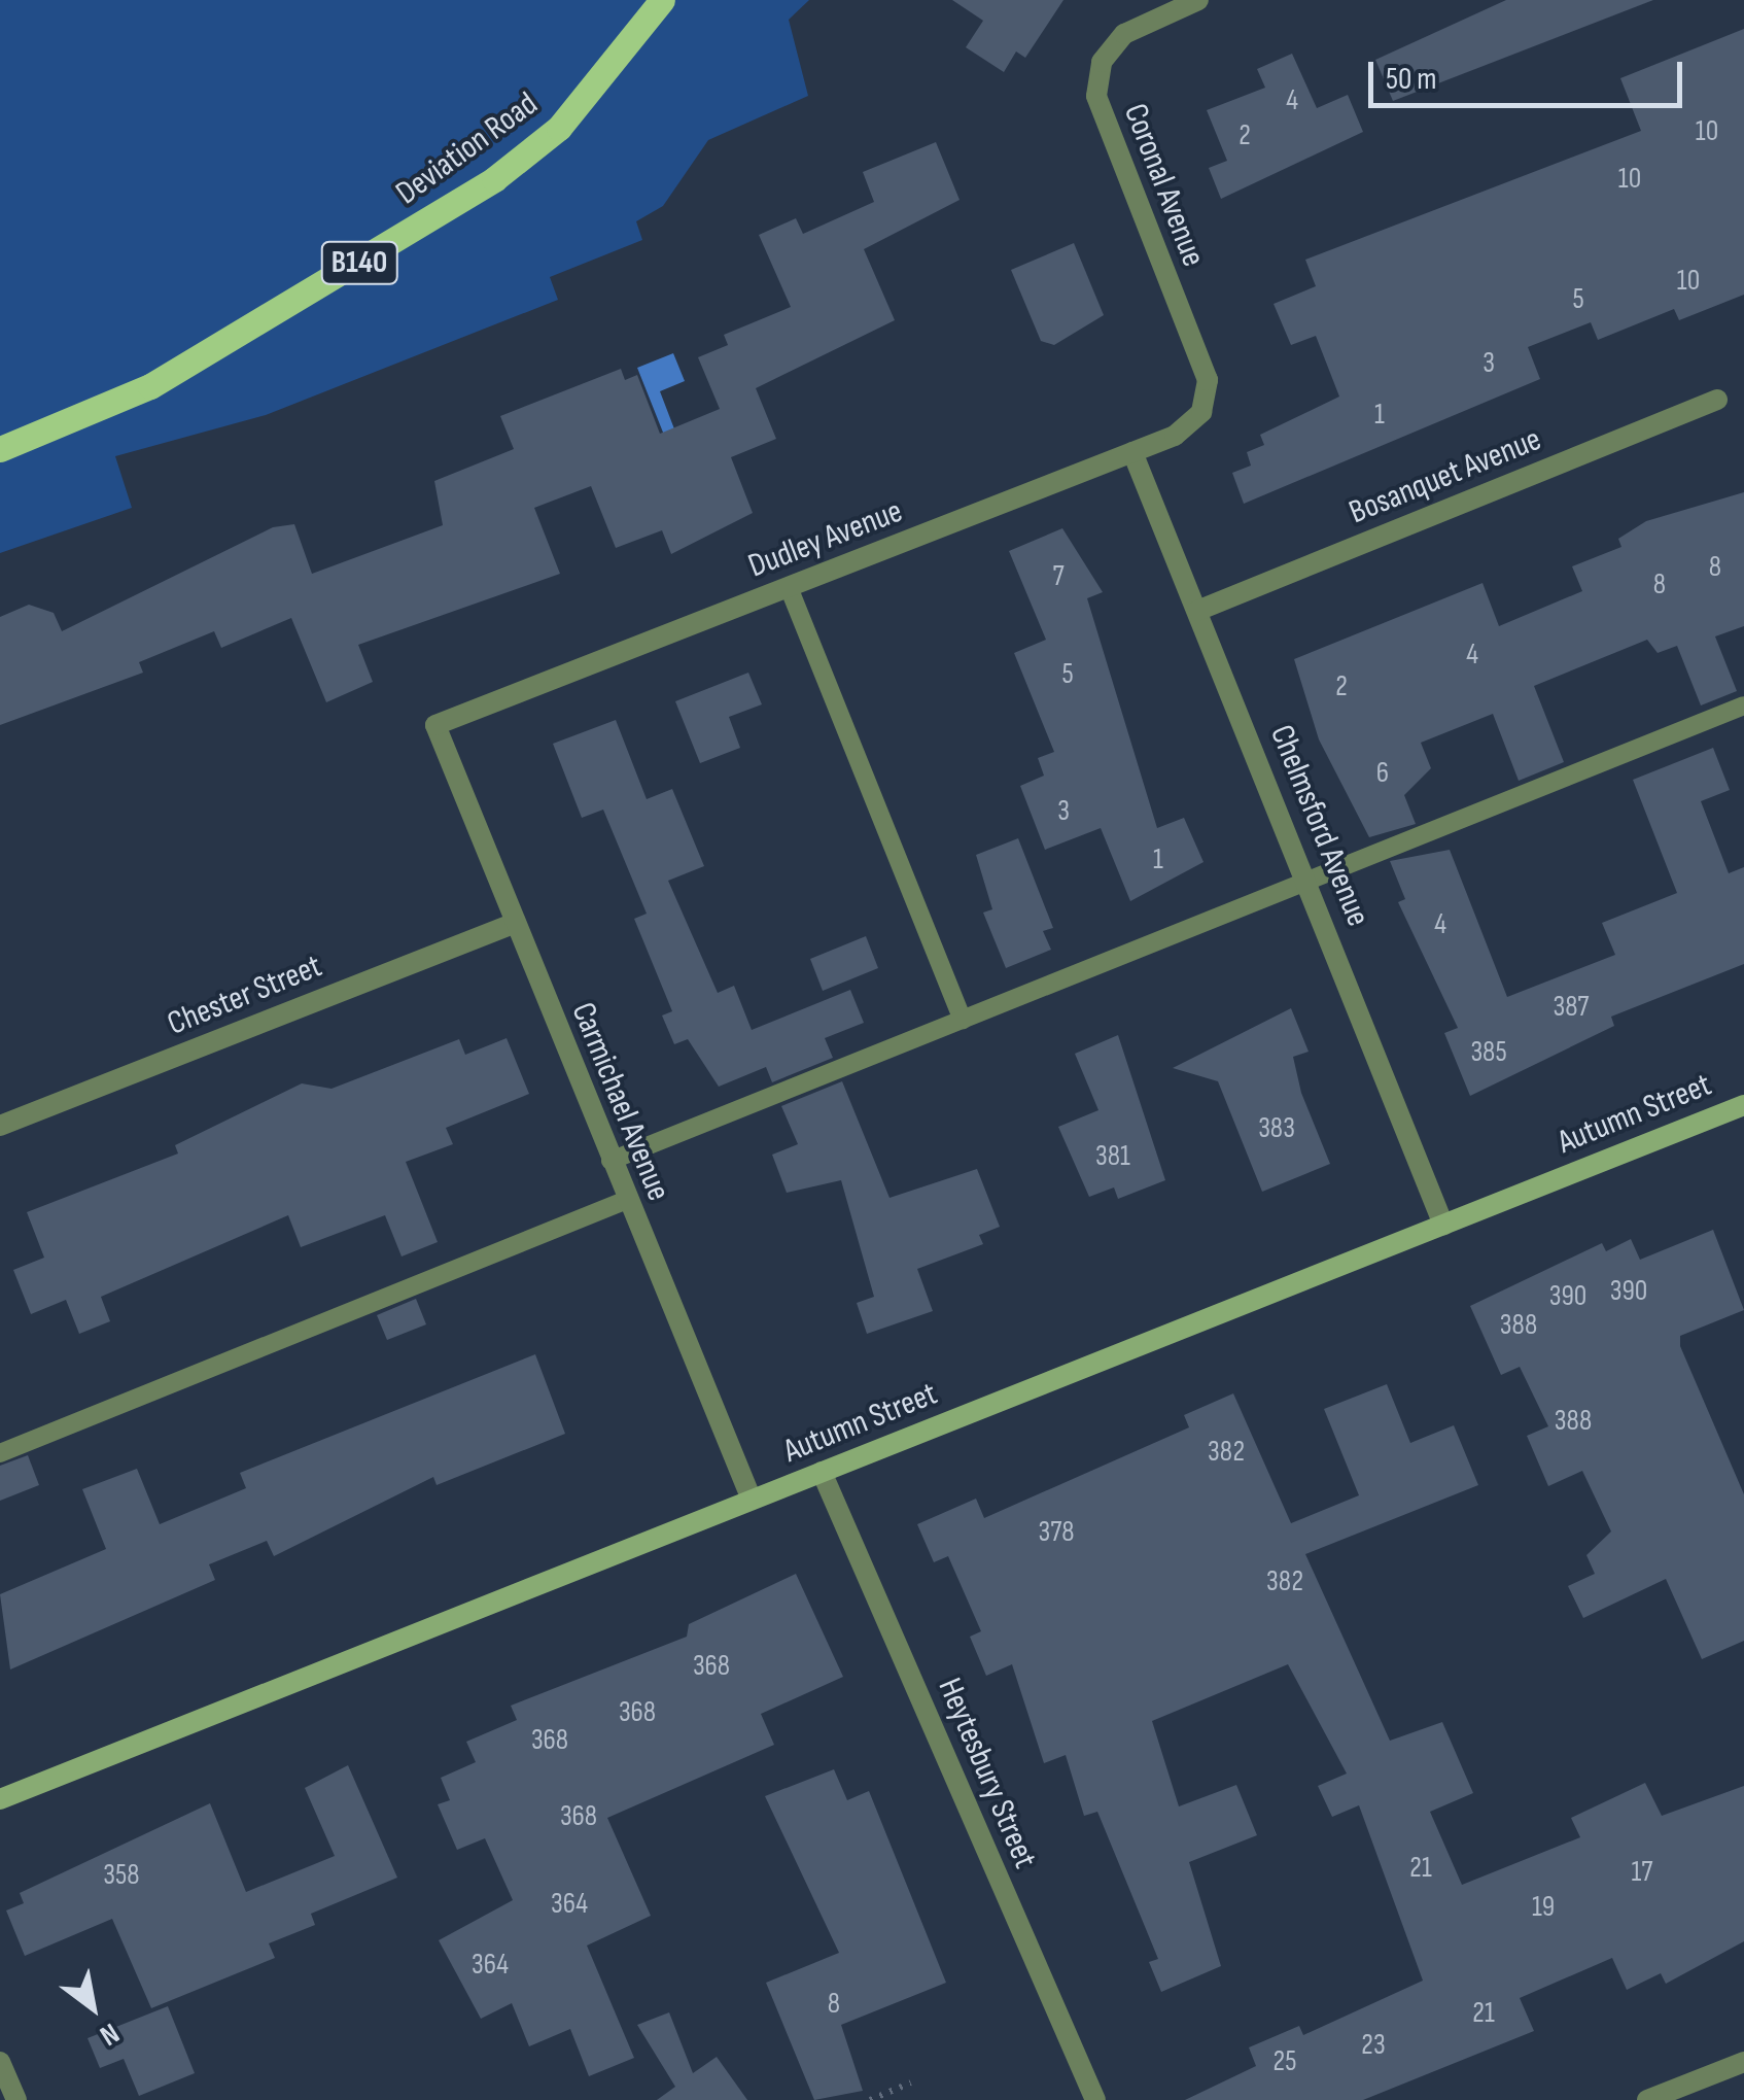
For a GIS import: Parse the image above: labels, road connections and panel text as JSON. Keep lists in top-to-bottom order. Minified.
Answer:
{"streets":{"main road":["Deviation Road","B140"],"street":["Coronal Avenue","Bosanquet Avenue","Dudley Avenue","Chelmsford Avenue","Chester Street","Carmichael Avenue","Autumn Street","Heytesbury Street"]},"crossings":[["Coronal Avenue","Dudley Avenue"],["Bosanquet Avenue","Chelmsford Avenue"],["Dudley Avenue","Chelmsford Avenue"],["Dudley Avenue","Carmichael Avenue"],["Chelmsford Avenue","Autumn Street"],["Chester Street","Carmichael Avenue"],["Carmichael Avenue","Autumn Street"],["Autumn Street","Heytesbury Street"]],"house_numbers":["4","10","2","10","10","5","3","1","8","7","8","4","5","2","6","3","1","4","387","385","383","381","390","390","388","388","382","378","382","368","368","368","368","21","17","358","364","19","364","8","21","23","25"],"scale_bar":"50 m","north":"bottom right"}
